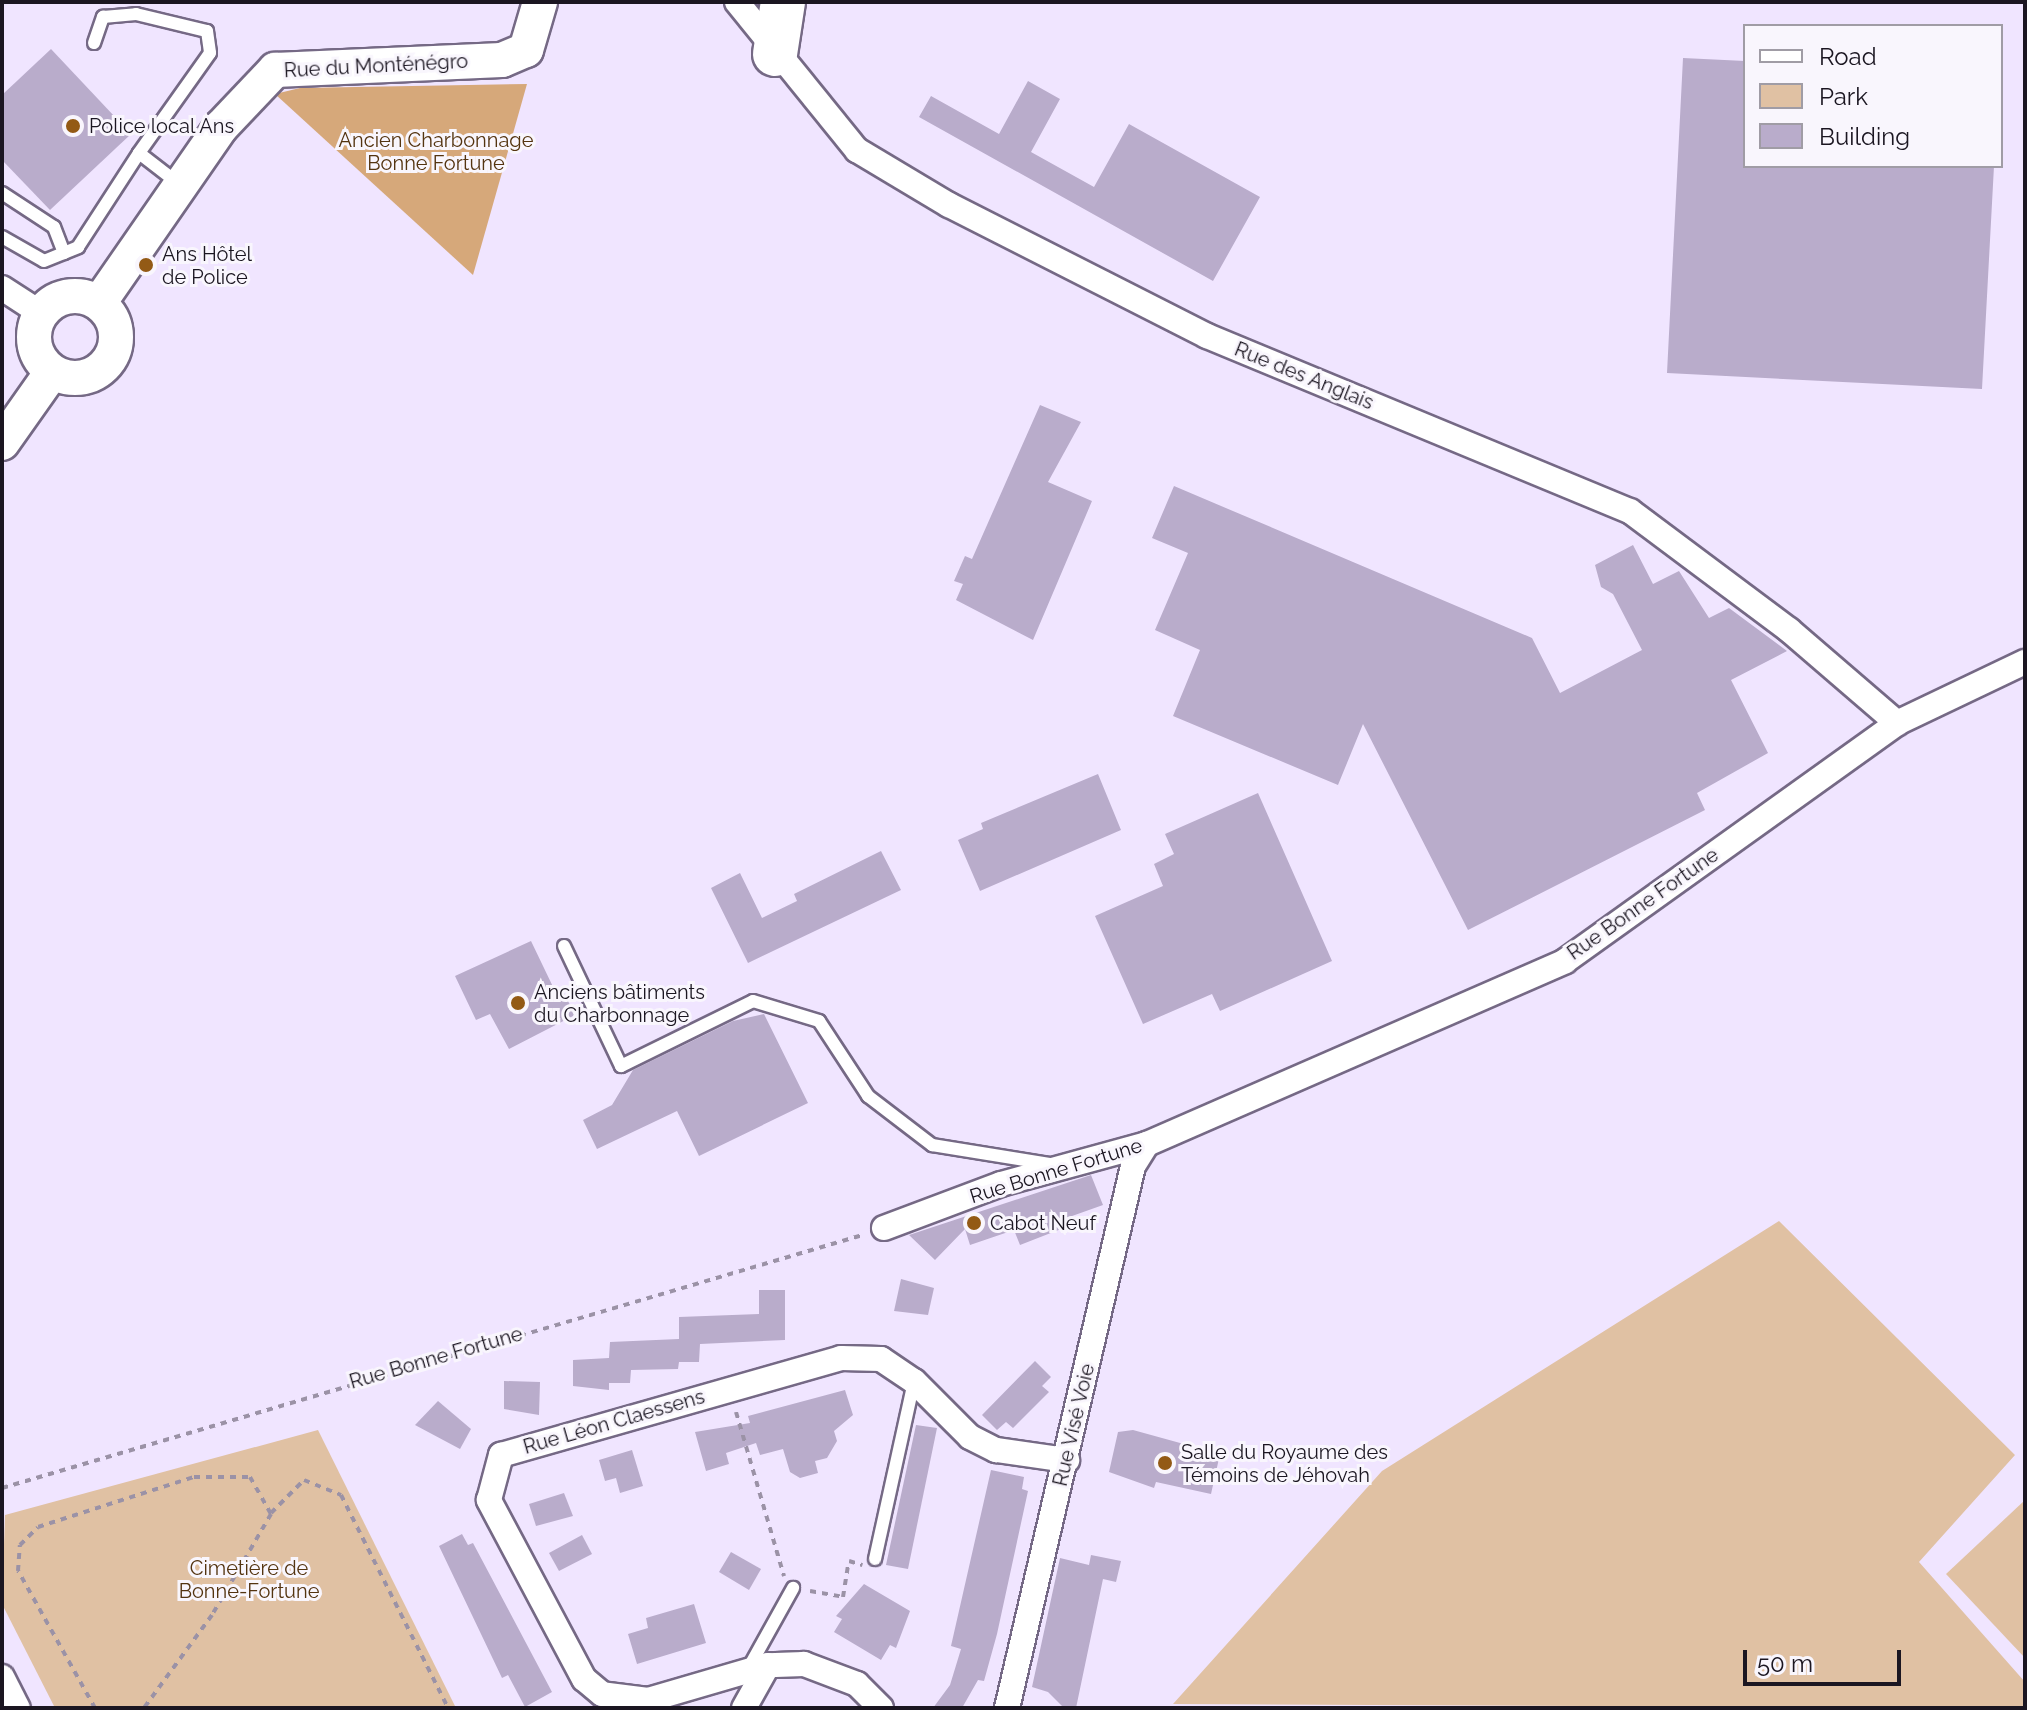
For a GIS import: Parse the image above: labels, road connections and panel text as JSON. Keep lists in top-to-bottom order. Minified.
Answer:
{"streets":{"street":["Rue du Monténégro","Rue des Anglais","Rue Bonne Fortune","Rue Léon Claessens","Rue Visé Voie"]},"crossings":[["Rue des Anglais","Rue Bonne Fortune"],["Rue Bonne Fortune","Rue Visé Voie"],["Rue Léon Claessens","Rue Visé Voie"]],"parks":["Ancien Charbonnage Bonne Fortune","Cimetière de Bonne-Fortune"],"places":["Police local Ans","Ans Hôtel de Police","Anciens bâtiments du Charbonnage","Cabot Neuf","Salle du Royaume des Témoins de Jéhovah"],"legend":["Road","Park","Building"],"scale_bar":"50 m"}
